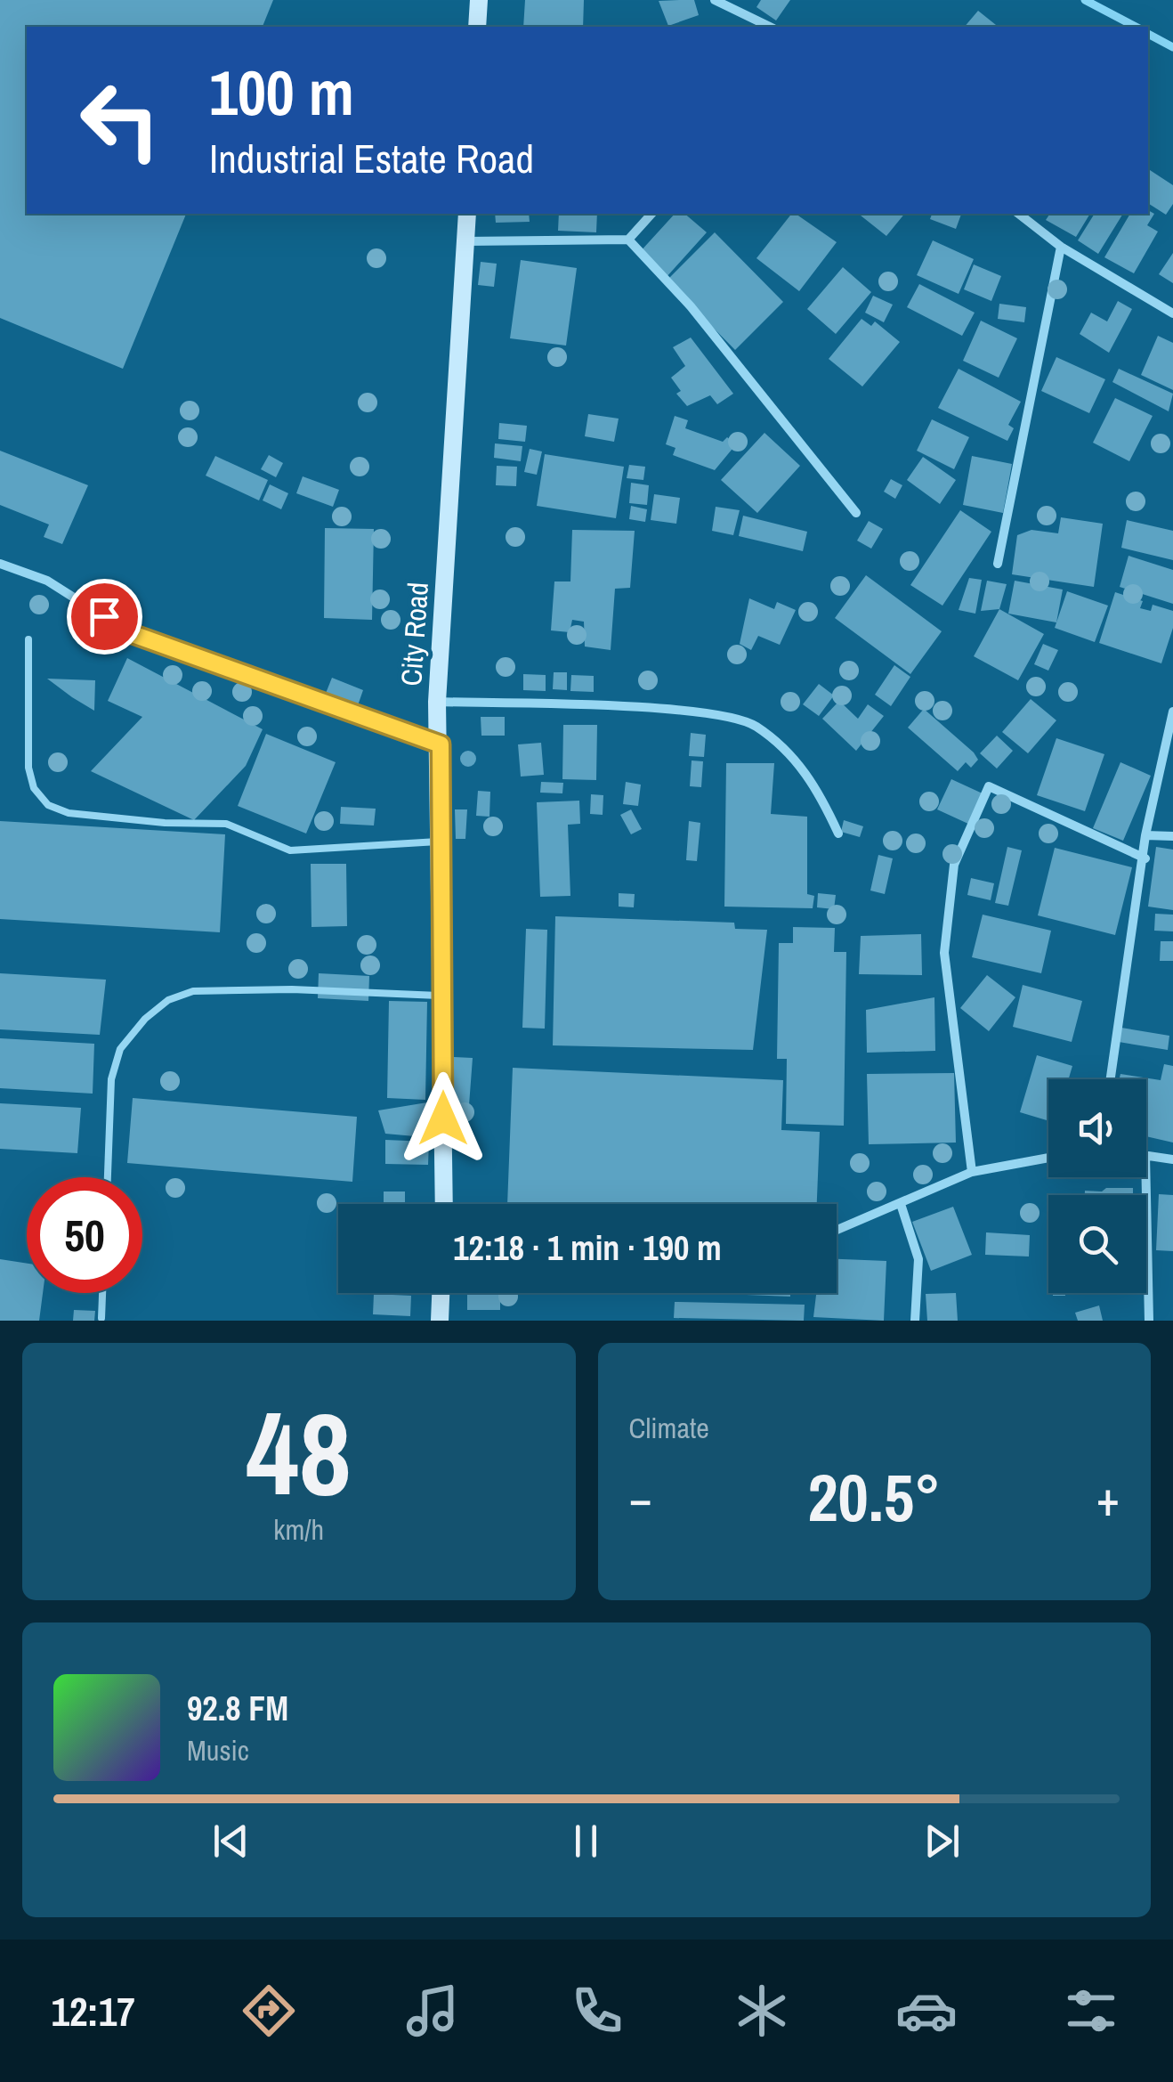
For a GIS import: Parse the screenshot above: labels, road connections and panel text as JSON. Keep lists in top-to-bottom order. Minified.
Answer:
{"streets":{"main road":["City Road"]},"page":{"turn":["100 m","Industrial Estate Road"],"limit":"50","trip":"12:18 · 1 min · 190 m","tile":[["48","km/h"],"Climate"],"heat":["−","20.5°","+"],"song":["92.8 FM","Music"],"tabs":"12:17"}}
